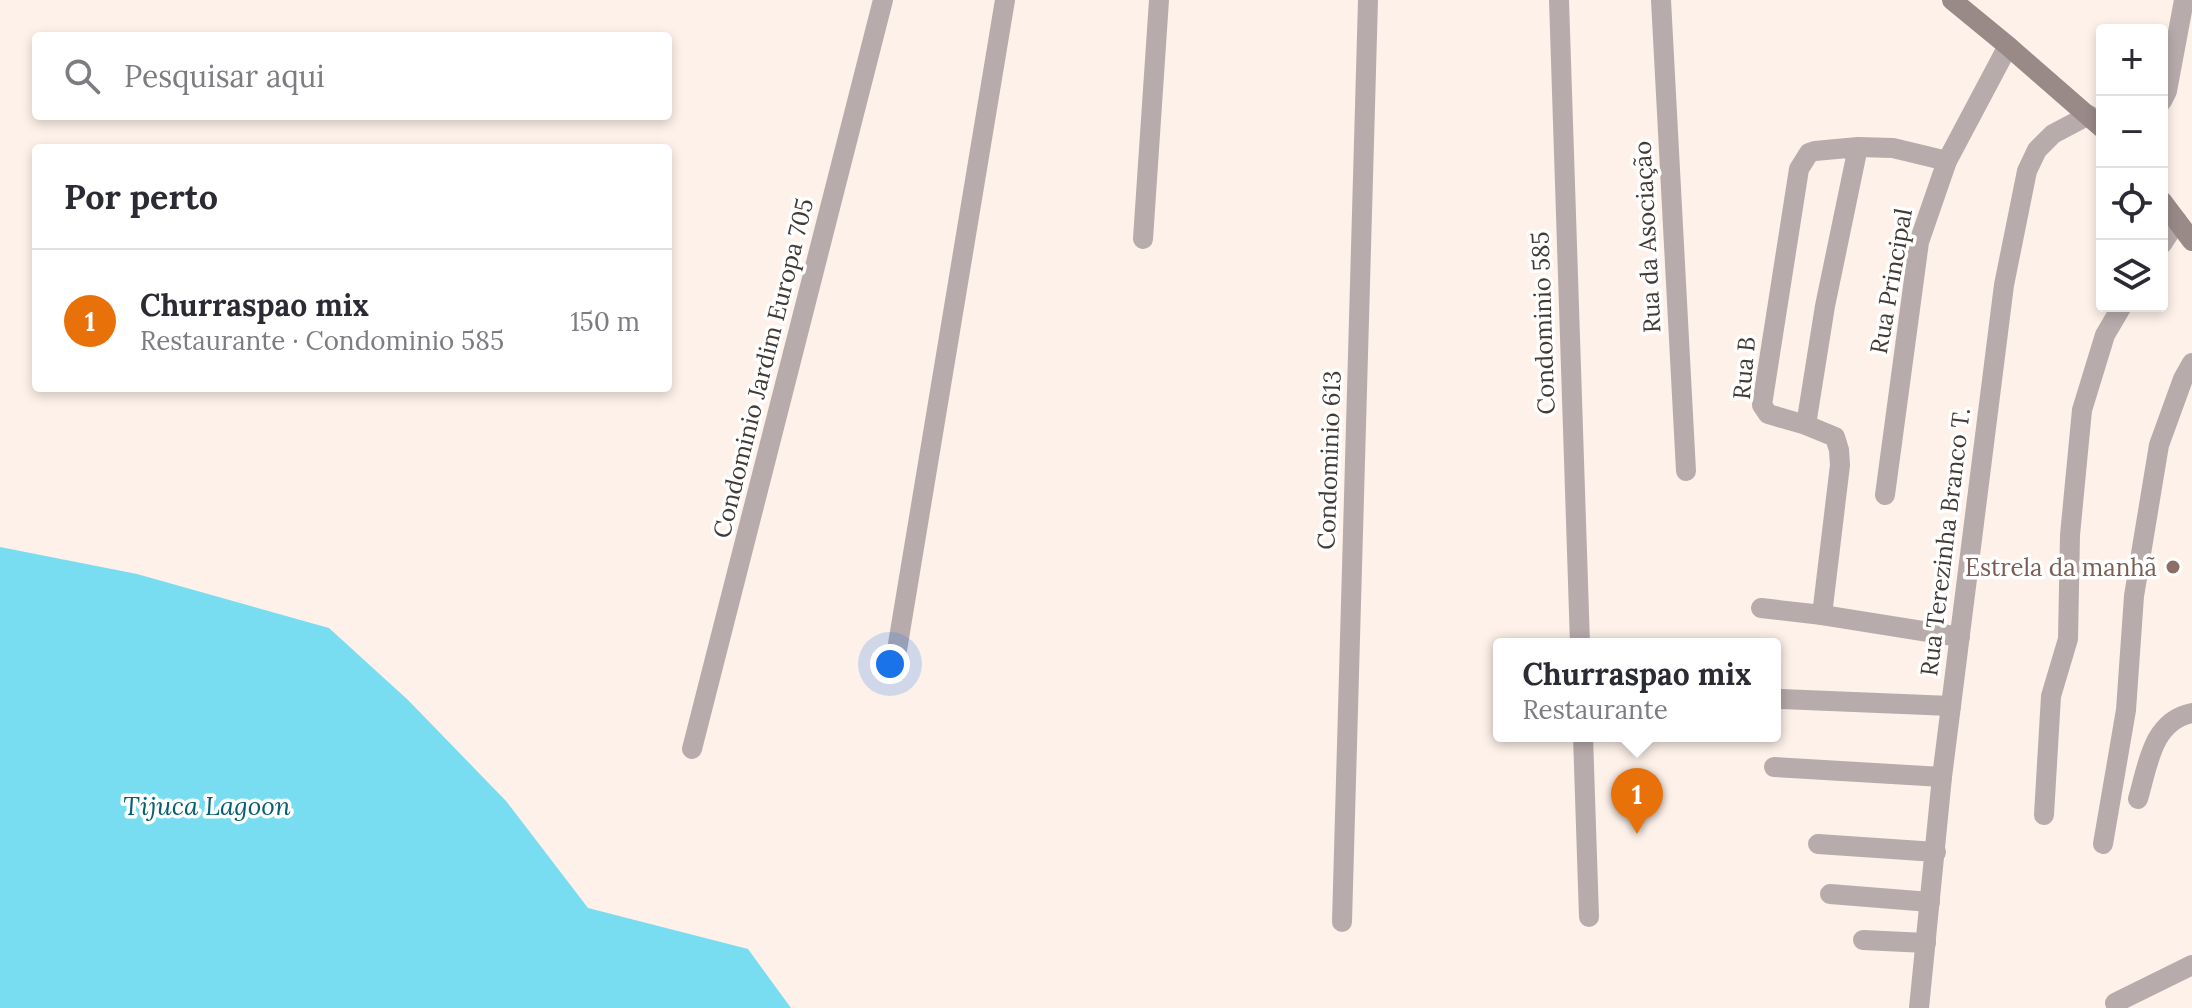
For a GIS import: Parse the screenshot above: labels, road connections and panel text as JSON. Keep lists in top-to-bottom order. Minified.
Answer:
{"streets":{"street":["Rua da Asociação","Rua Principal","Condominio 585","Condominio Jardim Europa 705","Rua B","Condominio 613","Rua Terezinha Branco T."]},"crossings":[["Rua Principal","Rua B"]],"water":["Tijuca Lagoon"],"places":["Estrela da manhã"],"page":{"map_buttons":["+","−"],"search":"Pesquisar aqui","heading":"Por perto","list":[{"mark":"1","name":"Churraspao mix","note":"Restaurante · Condominio 585","value":"150 m"}],"popup":["Churraspao mix","Restaurante"],"pins":"1"}}
